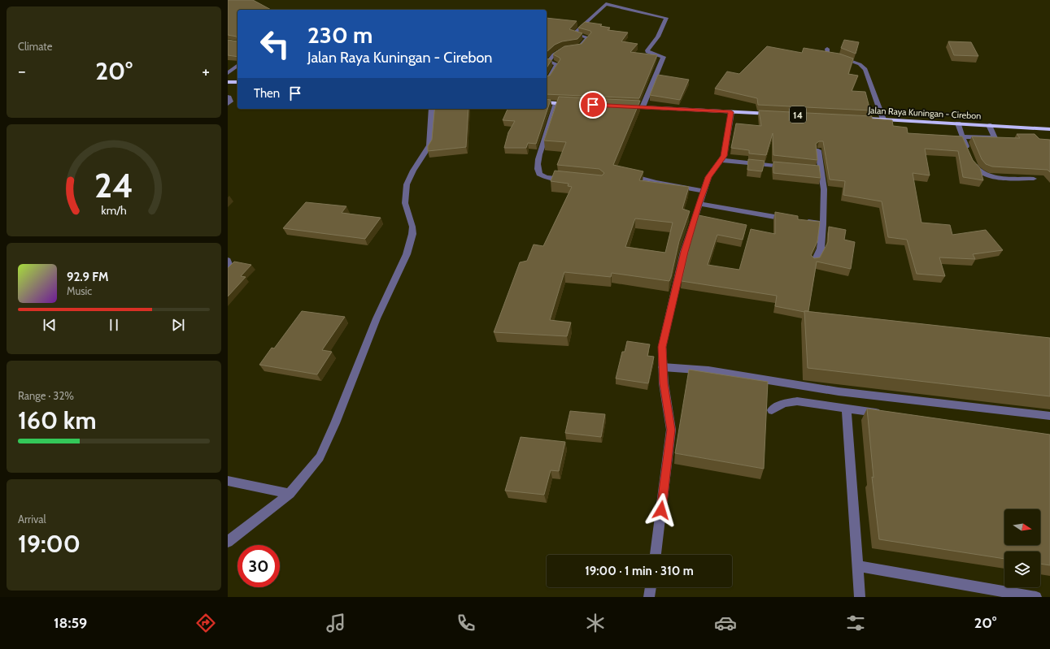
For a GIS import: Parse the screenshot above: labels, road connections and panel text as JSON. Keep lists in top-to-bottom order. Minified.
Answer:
{"streets":{"highway":["Jalan Raya Kuningan - Cirebon","14"]},"north":"right","page":{"tile":["Climate",["Range · 32%","160 km"],["Arrival","19:00"]],"turn":["230 m","Jalan Raya Kuningan - Cirebon"],"heat":["−","20°","+"],"then":"Then","song":["92.9 FM","Music"],"limit":"30","trip":"19:00 · 1 min · 310 m","tabs":["18:59","20°"],"gauge":["24","km/h"]}}
